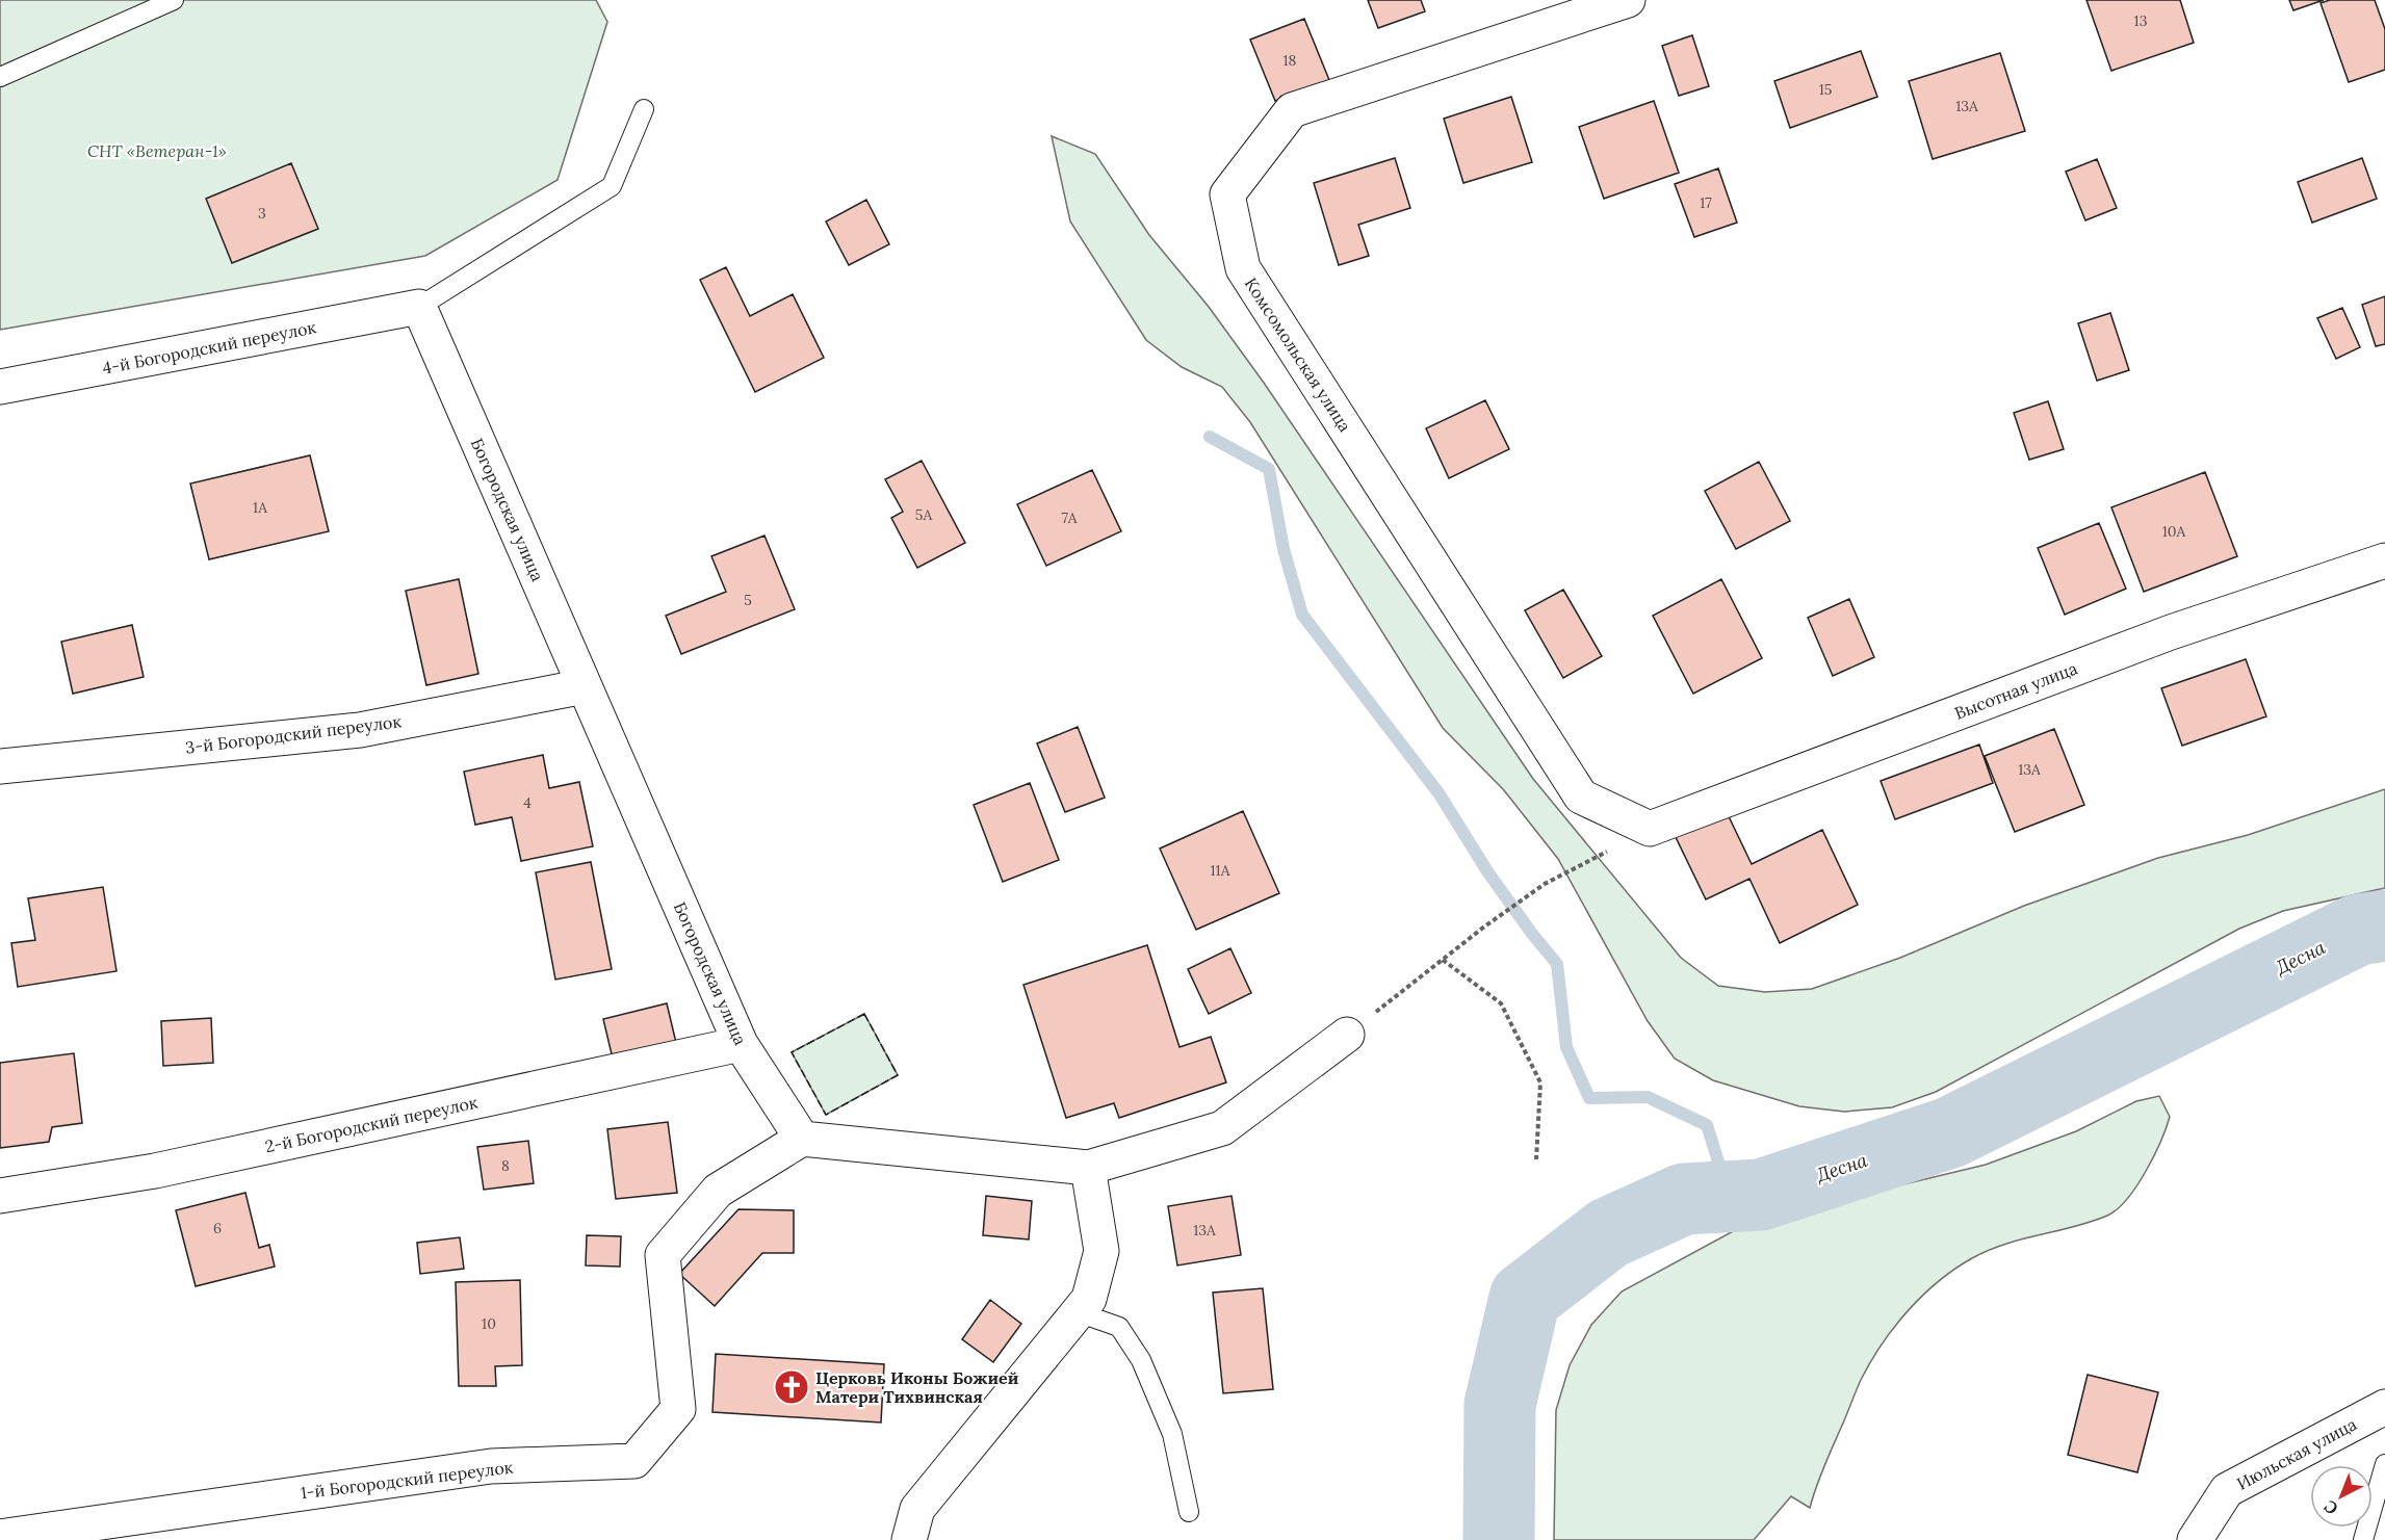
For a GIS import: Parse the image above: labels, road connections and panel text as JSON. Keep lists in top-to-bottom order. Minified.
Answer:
{"streets":{"street":["4-й Богородский переулок","Комсомольская улица","Богородская улица","Высотная улица","3-й Богородский переулок","2-й Богородский переулок","Июльская улица","1-й Богородский переулок"]},"crossings":[["4-й Богородский переулок","Богородская улица"],["Комсомольская улица","Высотная улица"],["Богородская улица","3-й Богородский переулок"],["Богородская улица","2-й Богородский переулок"],["Богородская улица","1-й Богородский переулок"]],"water":["Десна"],"parks":["СНТ «Ветеран-1»"],"places":{"church":["Церковь Иконы Божией Матери Тихвинская"]},"house_numbers":["13","18","15","13А","17","3","1А","5А","7А","10А","5","13А","4","11А","8","6","13А","10"],"north":"bottom left"}
